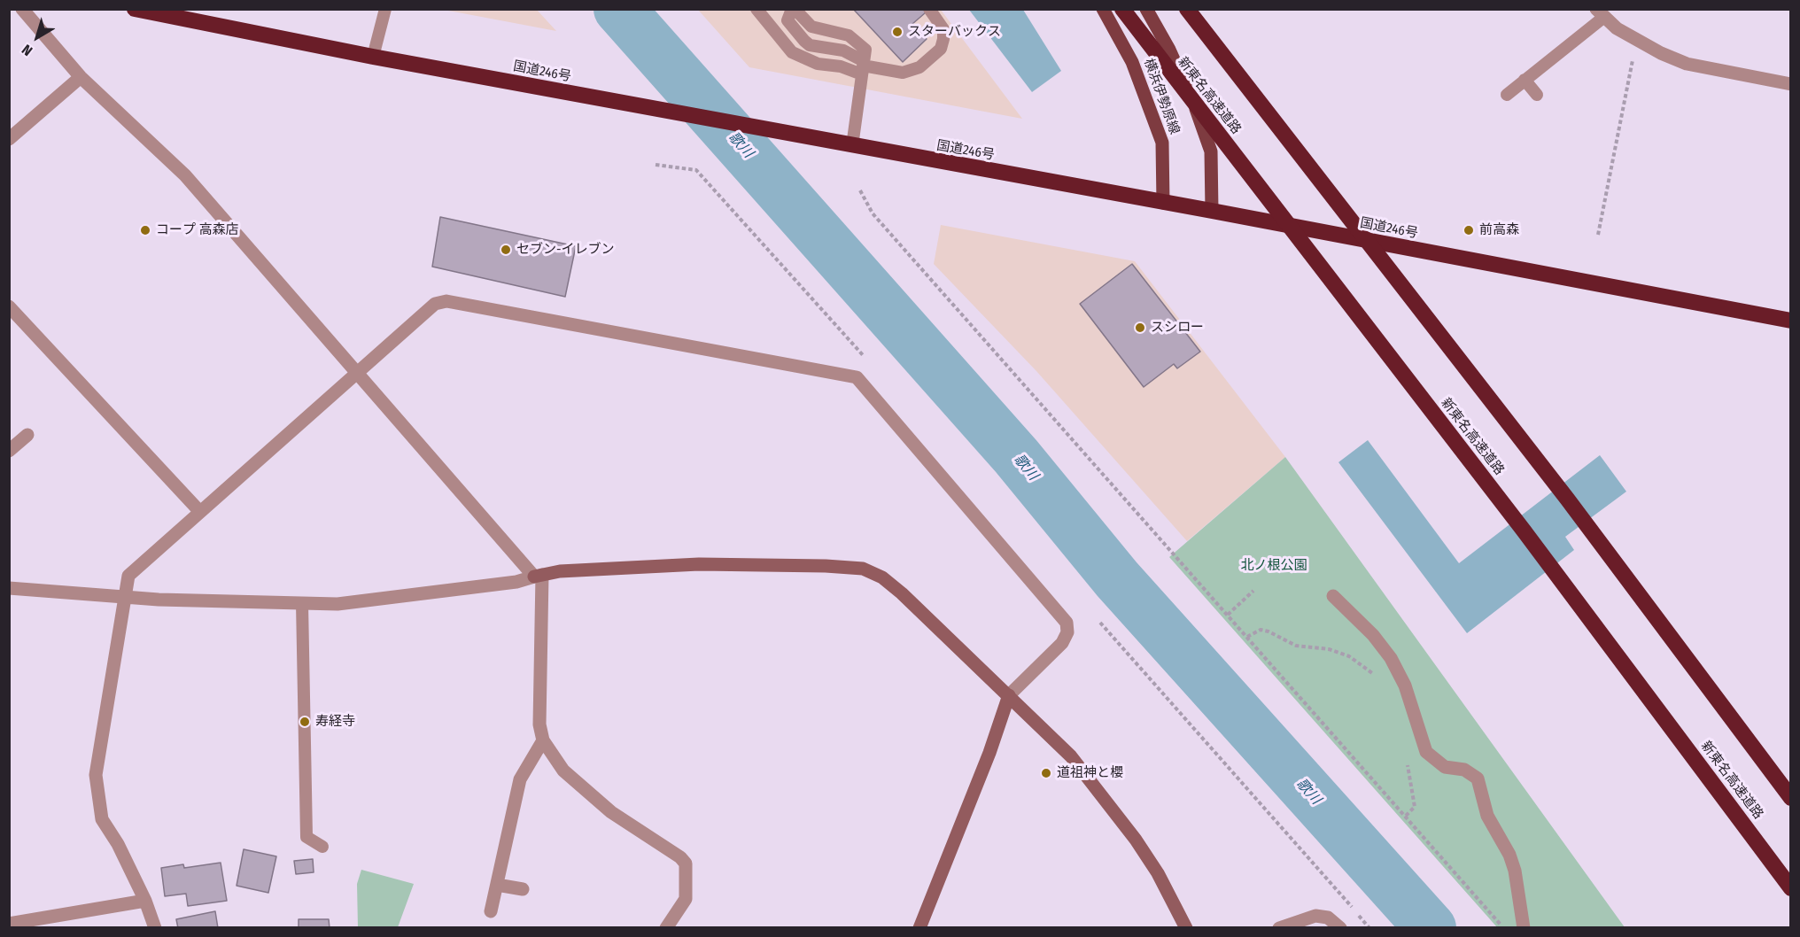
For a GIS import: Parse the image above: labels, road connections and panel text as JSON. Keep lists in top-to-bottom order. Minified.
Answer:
{"streets":{"highway":["国道246号","新東名高速道路"],"main road":["横浜伊勢原線"]},"crossings":[["国道246号","横浜伊勢原線"]],"water":["歌川"],"parks":["北ノ根公園"],"places":["スターバックス","コープ 高森店","前高森","セブン-イレブン","スシロー","寿経寺","道祖神と櫻"],"north":"bottom left"}
